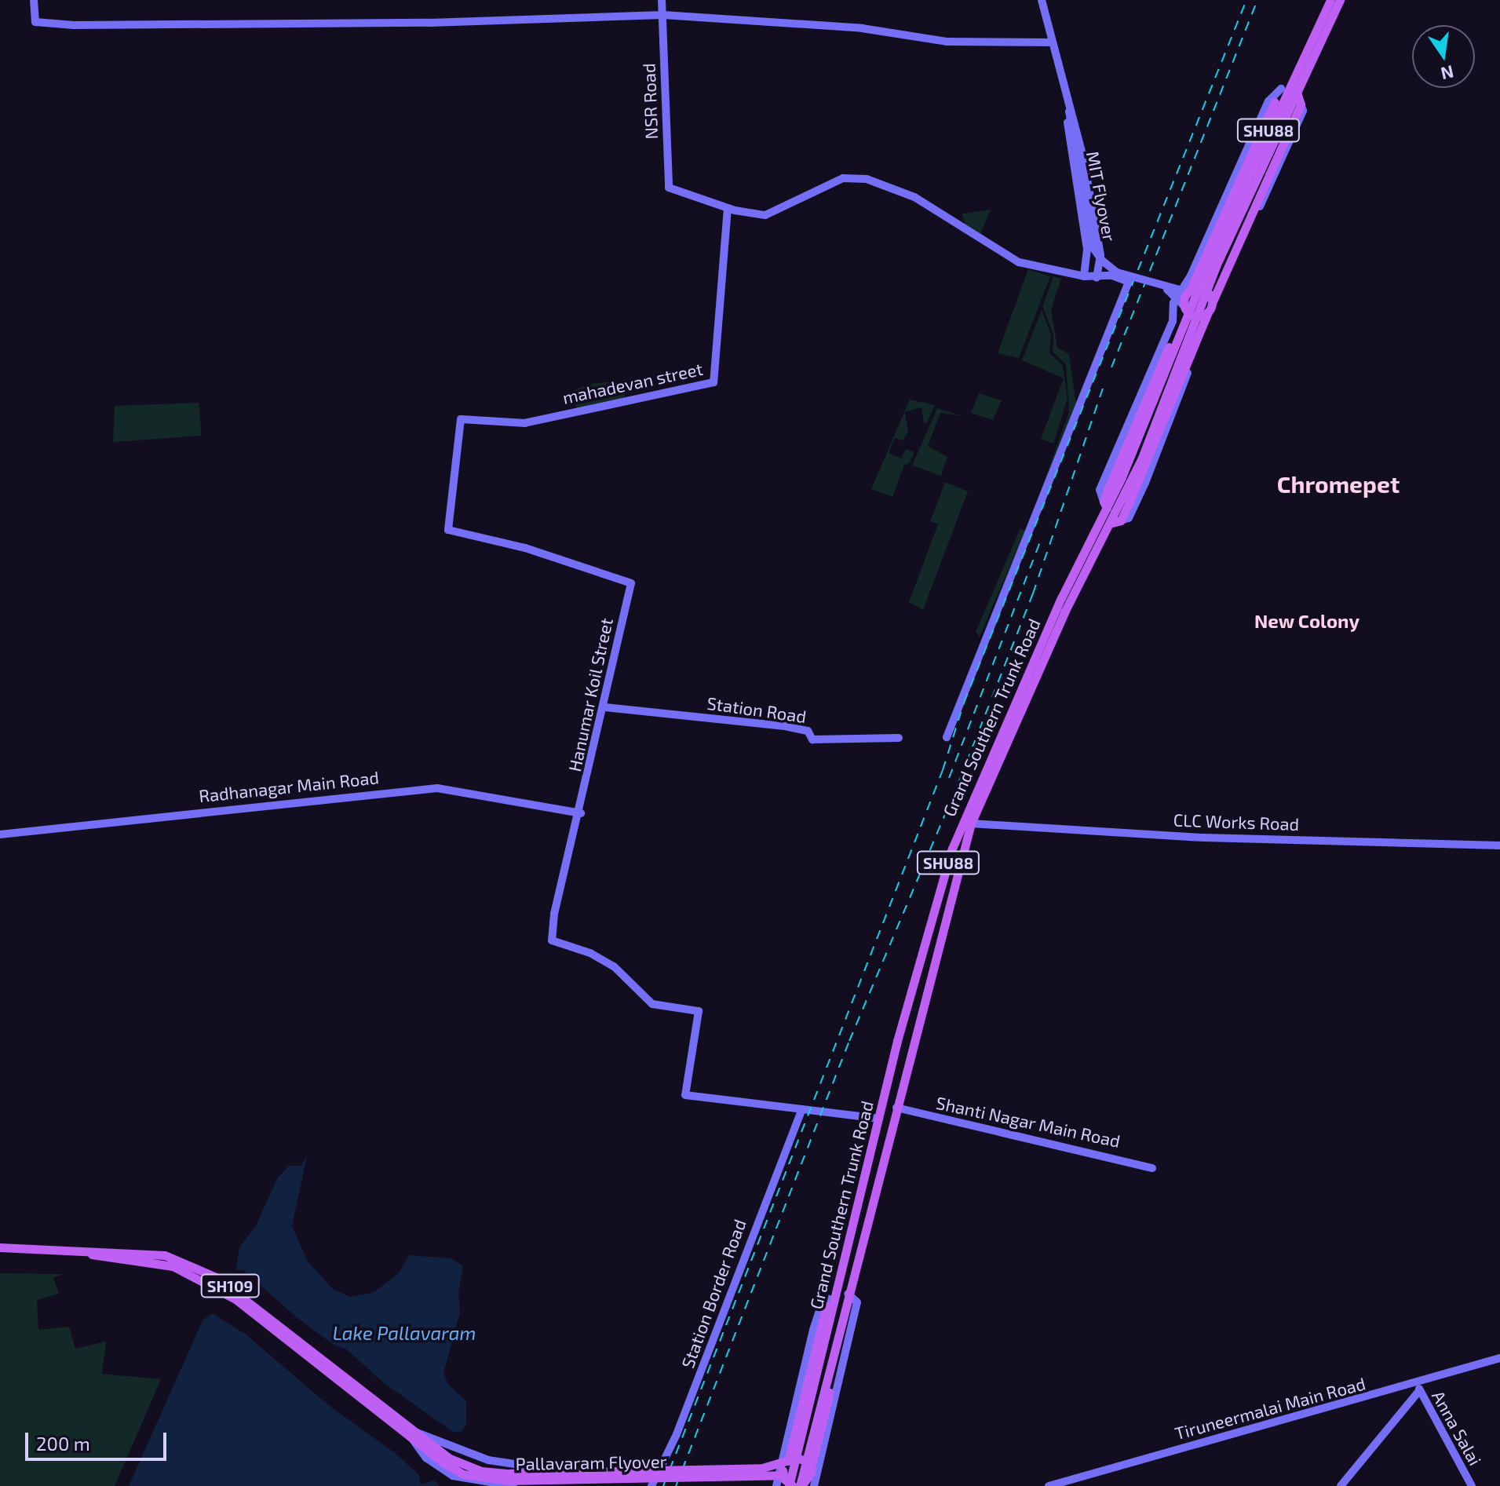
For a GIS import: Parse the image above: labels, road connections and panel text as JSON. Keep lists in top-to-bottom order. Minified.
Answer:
{"streets":{"main road":["SHU88","Grand Southern Trunk Road","SH109","Pallavaram Flyover"],"street":["NSR Road","MIT Flyover","mahadevan street","Hanumar Koil Street","Station Road","Radhanagar Main Road","CLC Works Road","Shanti Nagar Main Road","Station Border Road","Tiruneermalai Main Road","Anna Salai"]},"crossings":[["NSR Road","mahadevan street"],["mahadevan street","Hanumar Koil Street"],["Hanumar Koil Street","Station Road"],["Hanumar Koil Street","Radhanagar Main Road"],["Hanumar Koil Street","Station Border Road"],["Grand Southern Trunk Road","CLC Works Road"],["Grand Southern Trunk Road","Shanti Nagar Main Road"],["Grand Southern Trunk Road","Pallavaram Flyover"],["SH109","Pallavaram Flyover"],["Tiruneermalai Main Road","Anna Salai"]],"districts":["Chromepet","New Colony"],"water":["Lake Pallavaram"],"scale_bar":"200 m","north":"bottom"}
